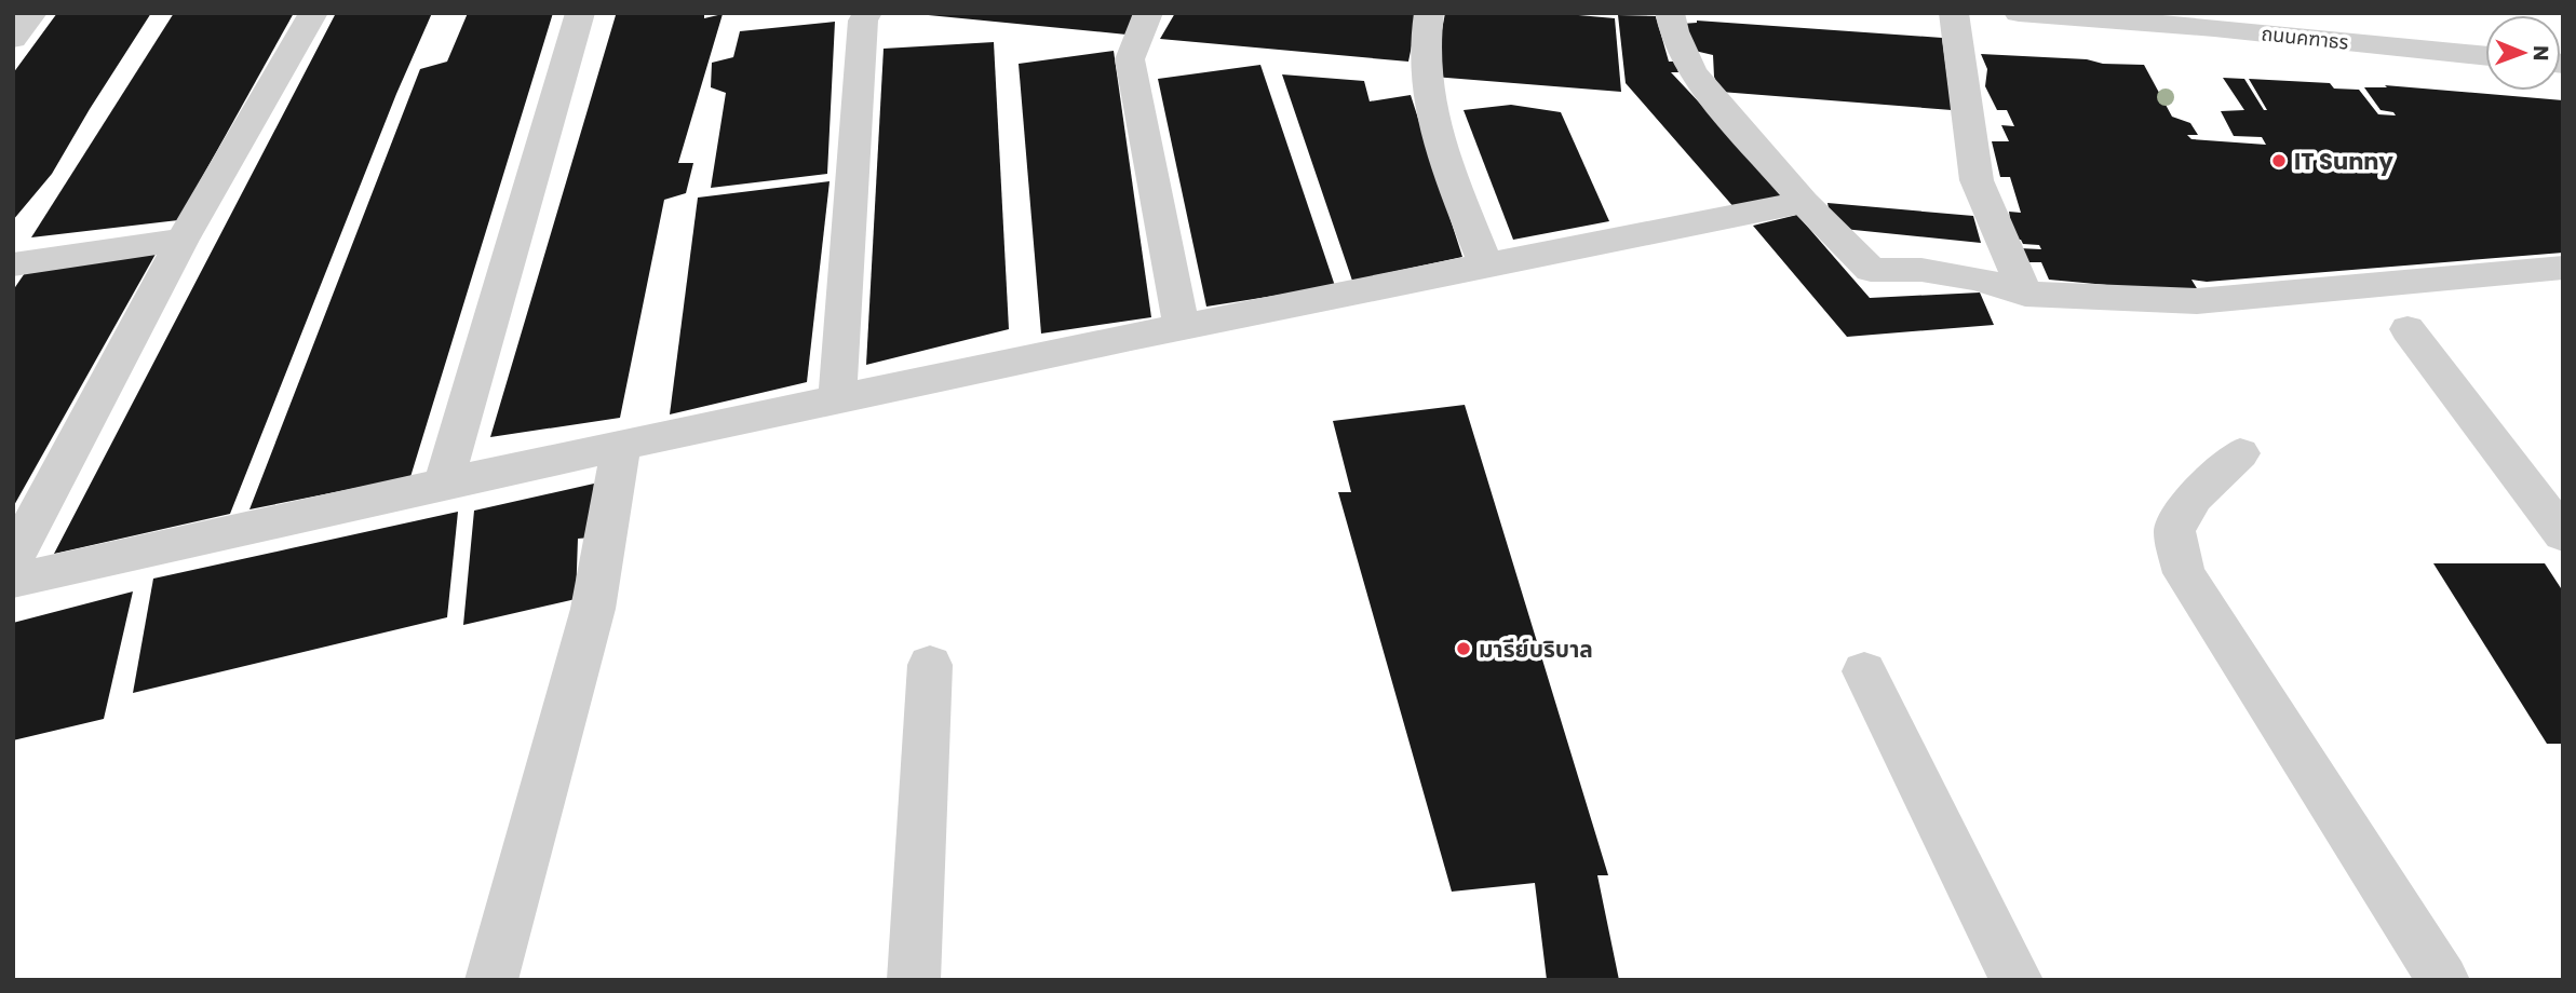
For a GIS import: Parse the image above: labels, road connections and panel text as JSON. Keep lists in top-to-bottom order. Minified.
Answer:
{"streets":{"street":["ถนนคฑาธร"]},"places":["IT Sunny","มารีย์บริบาล"],"north":"right"}
